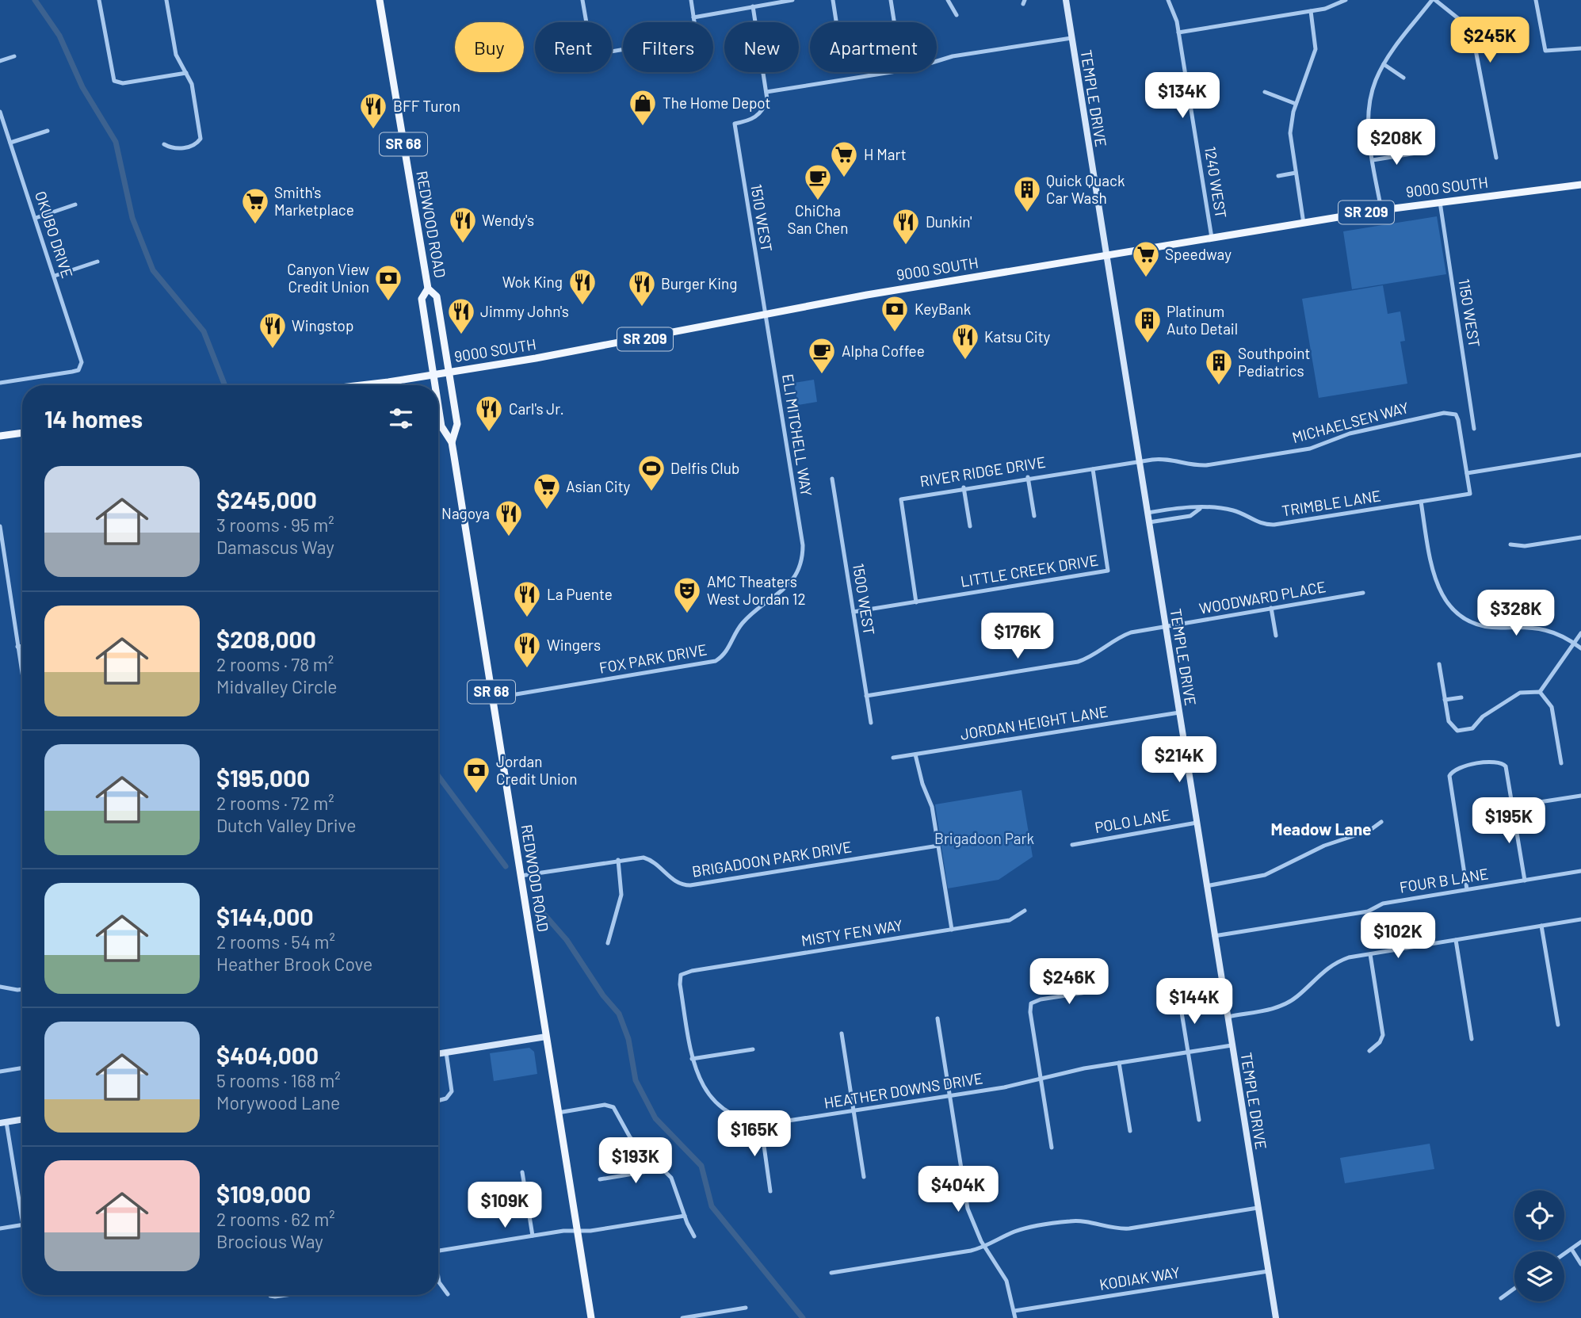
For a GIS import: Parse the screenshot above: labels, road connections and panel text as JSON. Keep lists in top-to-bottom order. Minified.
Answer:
{"streets":{"main road":["SR 68","9000 SOUTH","SR 209","REDWOOD ROAD"],"street":["TEMPLE DRIVE","1240 WEST","1510 WEST","OKUBO DRIVE","1150 WEST","MICHAELSEN WAY","ELI MITCHELL WAY","RIVER RIDGE DRIVE","TRIMBLE LANE","LITTLE CREEK DRIVE","WOODWARD PLACE","1500 WEST","FOX PARK DRIVE","JORDAN HEIGHT LANE","POLO LANE","BRIGADOON PARK DRIVE","FOUR B LANE","MISTY FEN WAY","HEATHER DOWNS DRIVE","KODIAK WAY"]},"crossings":[["TEMPLE DRIVE","9000 SOUTH"],["TEMPLE DRIVE","MICHAELSEN WAY"],["TEMPLE DRIVE","RIVER RIDGE DRIVE"],["TEMPLE DRIVE","TRIMBLE LANE"],["TEMPLE DRIVE","WOODWARD PLACE"],["TEMPLE DRIVE","JORDAN HEIGHT LANE"],["TEMPLE DRIVE","POLO LANE"],["TEMPLE DRIVE","FOUR B LANE"],["TEMPLE DRIVE","HEATHER DOWNS DRIVE"],["TEMPLE DRIVE","KODIAK WAY"],["1240 WEST","9000 SOUTH"],["9000 SOUTH","1510 WEST"],["9000 SOUTH","REDWOOD ROAD"],["9000 SOUTH","1150 WEST"],["9000 SOUTH","ELI MITCHELL WAY"],["1510 WEST","ELI MITCHELL WAY"],["REDWOOD ROAD","FOX PARK DRIVE"],["REDWOOD ROAD","BRIGADOON PARK DRIVE"],["MICHAELSEN WAY","RIVER RIDGE DRIVE"],["MICHAELSEN WAY","TRIMBLE LANE"],["ELI MITCHELL WAY","FOX PARK DRIVE"],["RIVER RIDGE DRIVE","LITTLE CREEK DRIVE"],["LITTLE CREEK DRIVE","1500 WEST"],["WOODWARD PLACE","1500 WEST"],["MISTY FEN WAY","HEATHER DOWNS DRIVE"]],"districts":["Meadow Lane"],"parks":["Brigadoon Park"],"places":{"shop":["The Home Depot"],"restaurant":["BFF Turon","Wendy's","Dunkin'","Wok King","Burger King","Jimmy John's","Wingstop","Katsu City","Carl's Jr.","Nagoya","La Puente","Wingers"],"supermarket":["H Mart","Smith's Marketplace","Speedway","Asian City"],"cafe":["ChiCha San Chen","Alpha Coffee"],"building":["Quick Quack Car Wash","Platinum Auto Detail","Southpoint Pediatrics"],"bank":["Canyon View Credit Union","KeyBank","Jordan Credit Union"],"sports":["Delfis Club"],"theatre":["AMC Theaters West Jordan 12"]},"page":{"price":["$245K","$134K","$208K","$328K","$176K","$214K","$195K","$102K","$246K","$144K","$165K","$193K","$404K","$109K"],"chip":["Buy","Rent","Filters","New","Apartment"],"heading":"14 homes","list":[{"name":"$245,000","note":"3 rooms · 95 m² · Damascus Way"},{"name":"$208,000","note":"2 rooms · 78 m² · Midvalley Circle"},{"name":"$195,000","note":"2 rooms · 72 m² · Dutch Valley Drive"},{"name":"$144,000","note":"2 rooms · 54 m² · Heather Brook Cove"},{"name":"$404,000","note":"5 rooms · 168 m² · Morywood Lane"},{"name":"$109,000","note":"2 rooms · 62 m² · Brocious Way"}]}}
